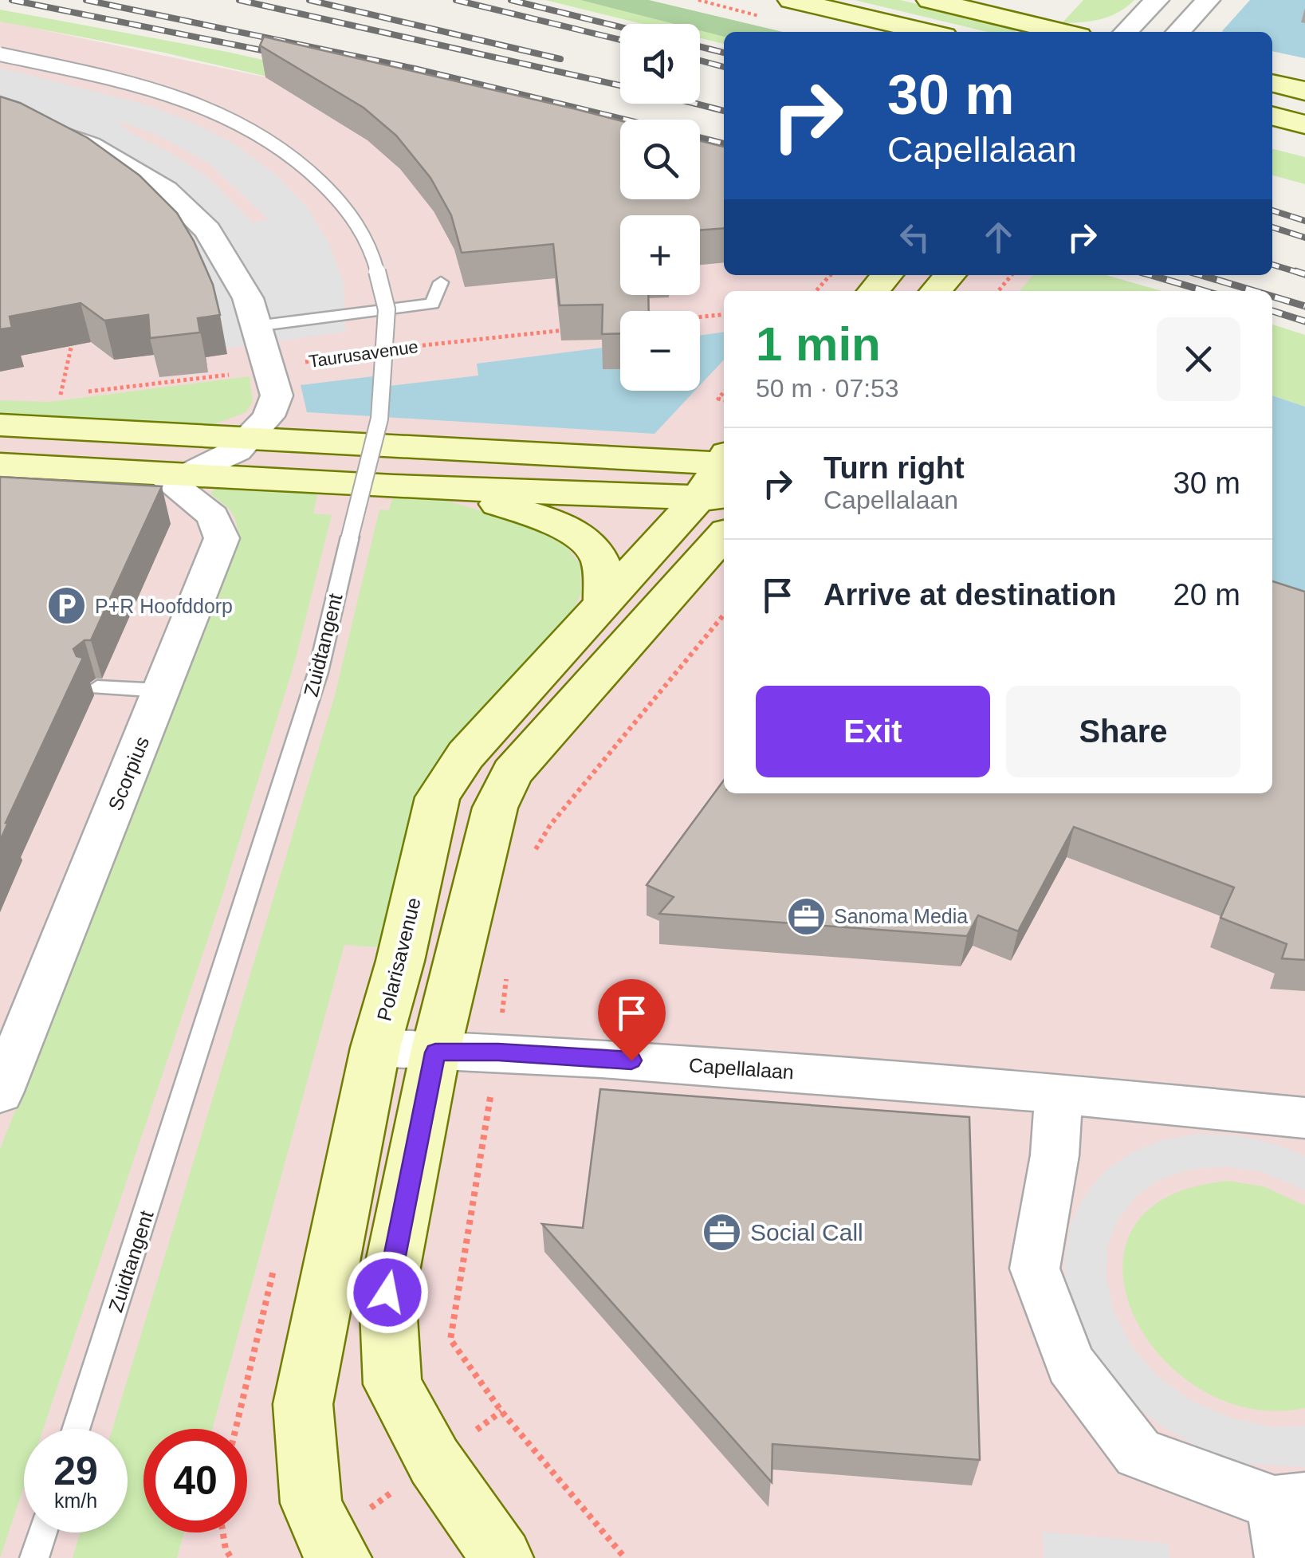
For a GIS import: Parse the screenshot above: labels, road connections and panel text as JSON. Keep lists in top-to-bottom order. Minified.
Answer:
{"streets":{"street":["Scorpius","Polarisavenue","Capellalaan"],"lane":["Zuidtangent"],"path":["Taurusavenue"]},"crossings":[["Polarisavenue","Capellalaan"]],"places":{"parking":["P+R Hoofddorp"],"office":["Sanoma Media","Social Call"]},"page":{"map_buttons":["+","−"],"turn":["30 m","Capellalaan"],"heading":["1 min","50 m · 07:53"],"list":[{"name":"Turn right","note":"Capellalaan","value":"30 m"},{"name":"Arrive at destination","value":"20 m"}],"buttons":["Exit","Share"],"speed":"29 km/h","limit":"40"}}
